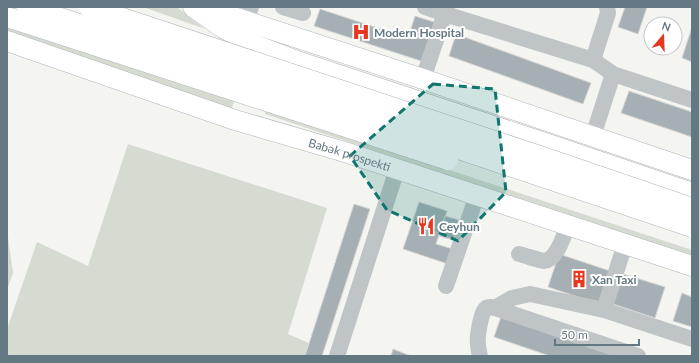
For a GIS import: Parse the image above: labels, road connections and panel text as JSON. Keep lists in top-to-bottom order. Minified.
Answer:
{"streets":{"main road":["Babək prospekti"]},"places":{"hospital":["Modern Hospital"],"restaurant":["Ceyhun"],"building":["Xan Taxi"]},"scale_bar":"50 m","north":"top"}
